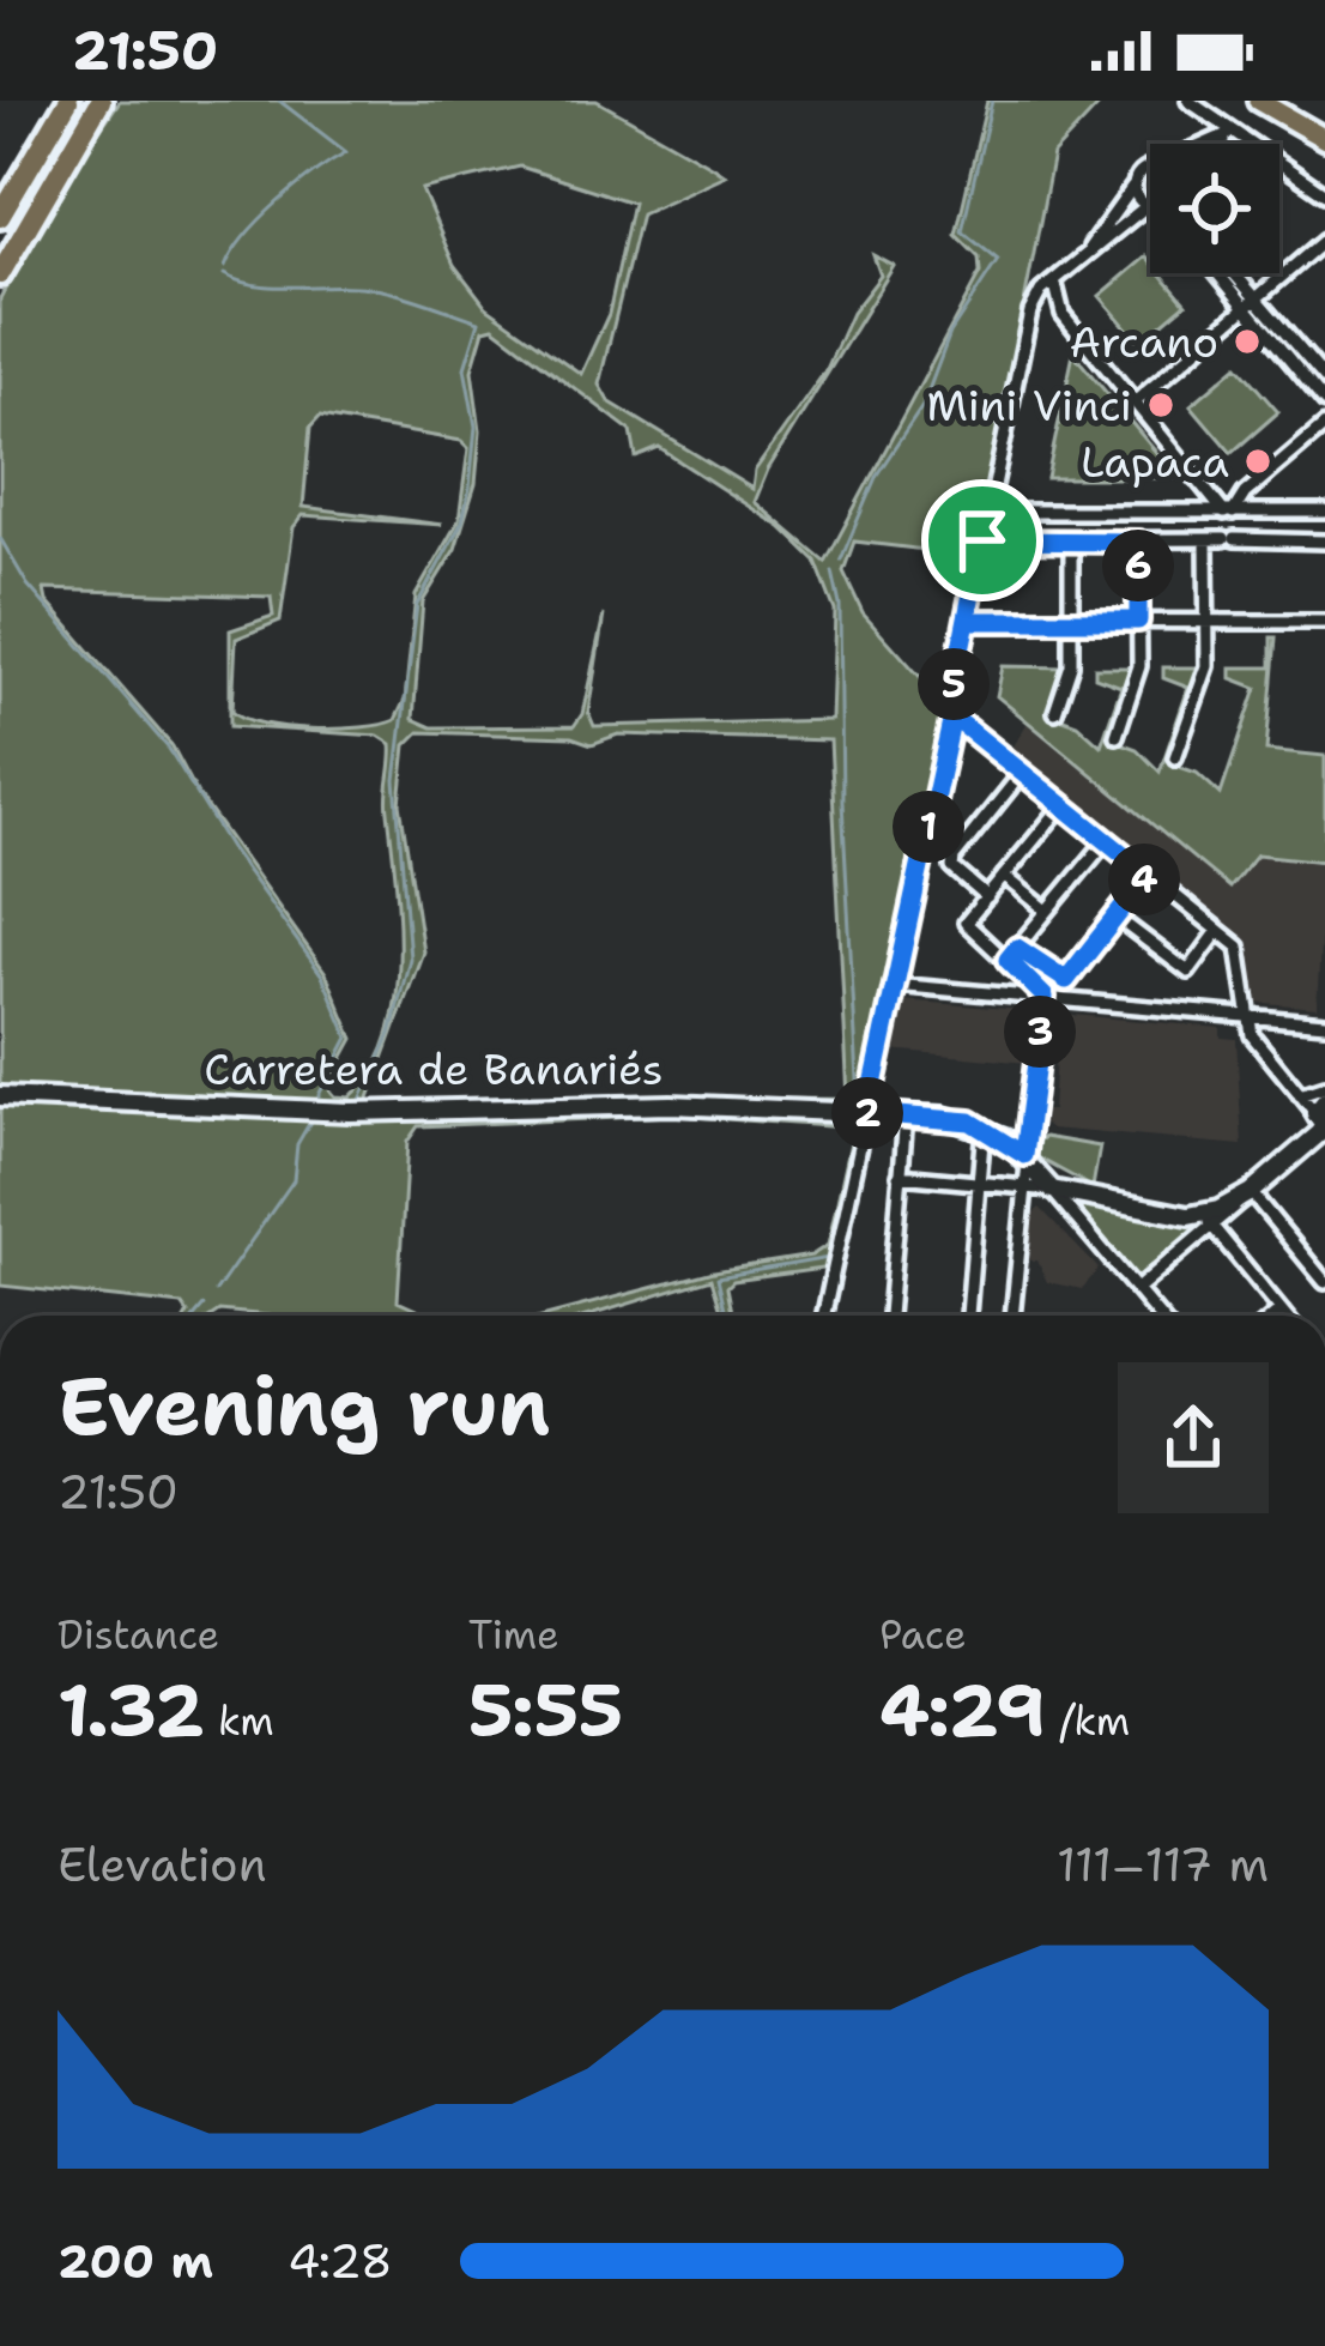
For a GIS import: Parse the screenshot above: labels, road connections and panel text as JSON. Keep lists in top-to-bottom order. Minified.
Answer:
{"streets":{"street":["Carretera de Banariés"]},"places":["Arcano","Mini Vinci","Lapaca"],"page":{"status":"21:50","pins":["6","5","1","4","3","2"],"heading":["Evening run","21:50"],"stats":[["Distance","1.32 km"],["Time","5:55"],["Pace","4:29 /km"]],"chart":["Elevation","111–117 m"],"list":[{"name":"200 m","note":"4:28"}]}}
